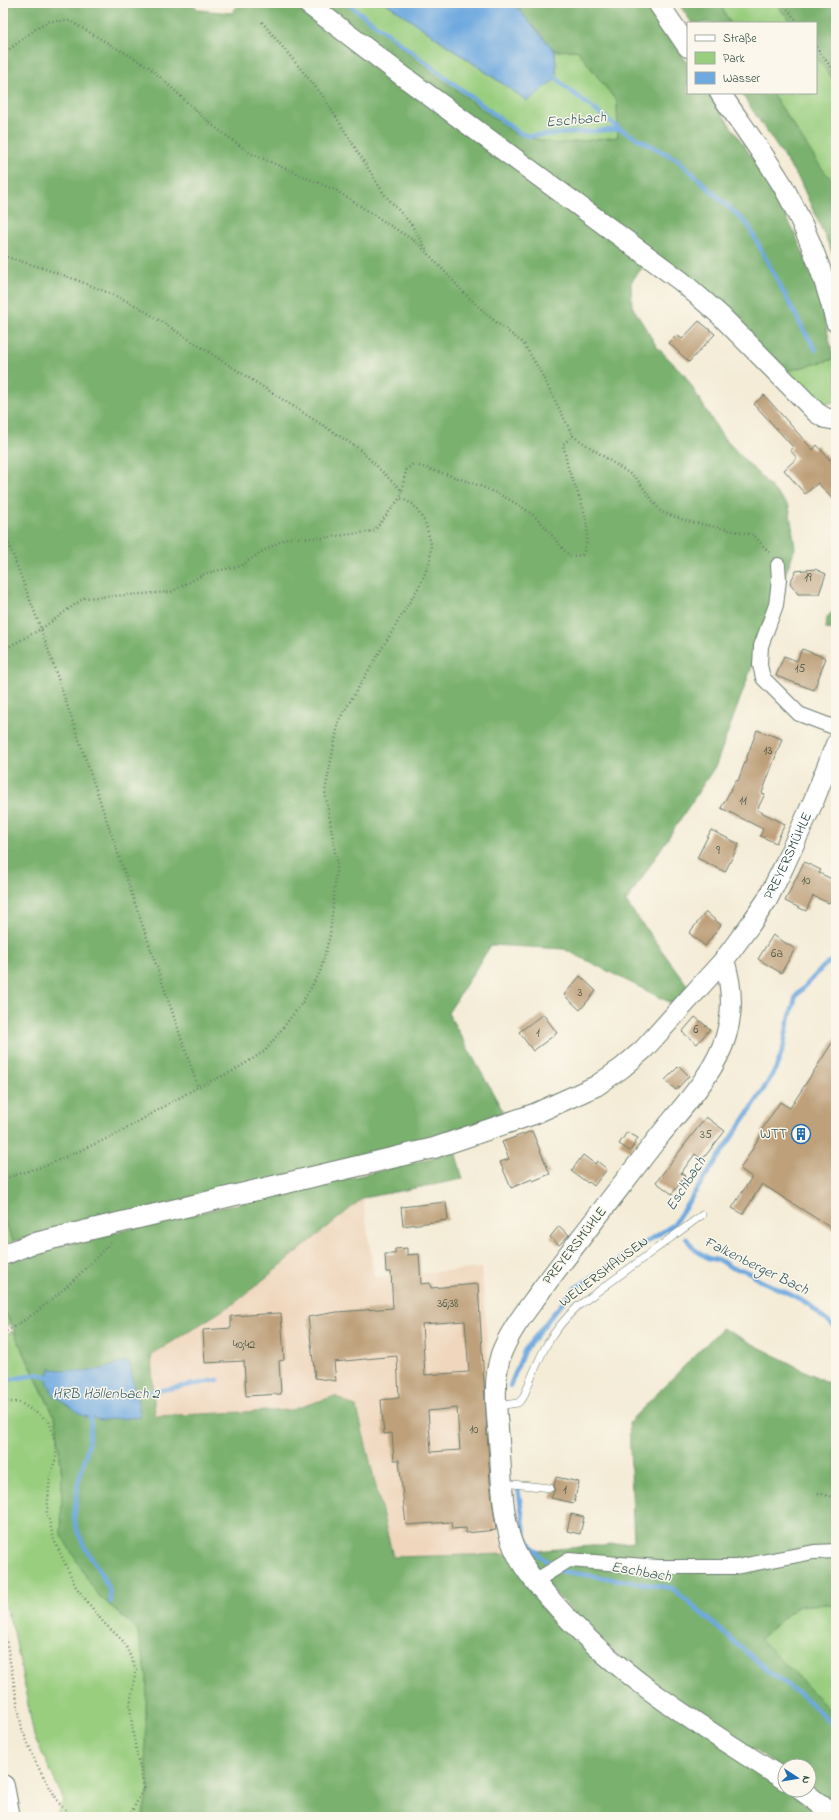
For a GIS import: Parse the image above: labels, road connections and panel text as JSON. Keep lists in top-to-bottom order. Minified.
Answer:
{"streets":{"main road":["PREYERSMÜHLE"],"lane":["WELLERSHAUSEN"]},"crossings":[["PREYERSMÜHLE","WELLERSHAUSEN"]],"water":["Eschbach","Falkenberger Bach","HRB Höllenbach 2"],"places":{"building":["WTT"]},"house_numbers":["19","15","13","11","9","10","6a","3","6","1","35","36;38","40;42","10","1"],"legend":["Straße","Park","Wasser"],"north":"right"}
